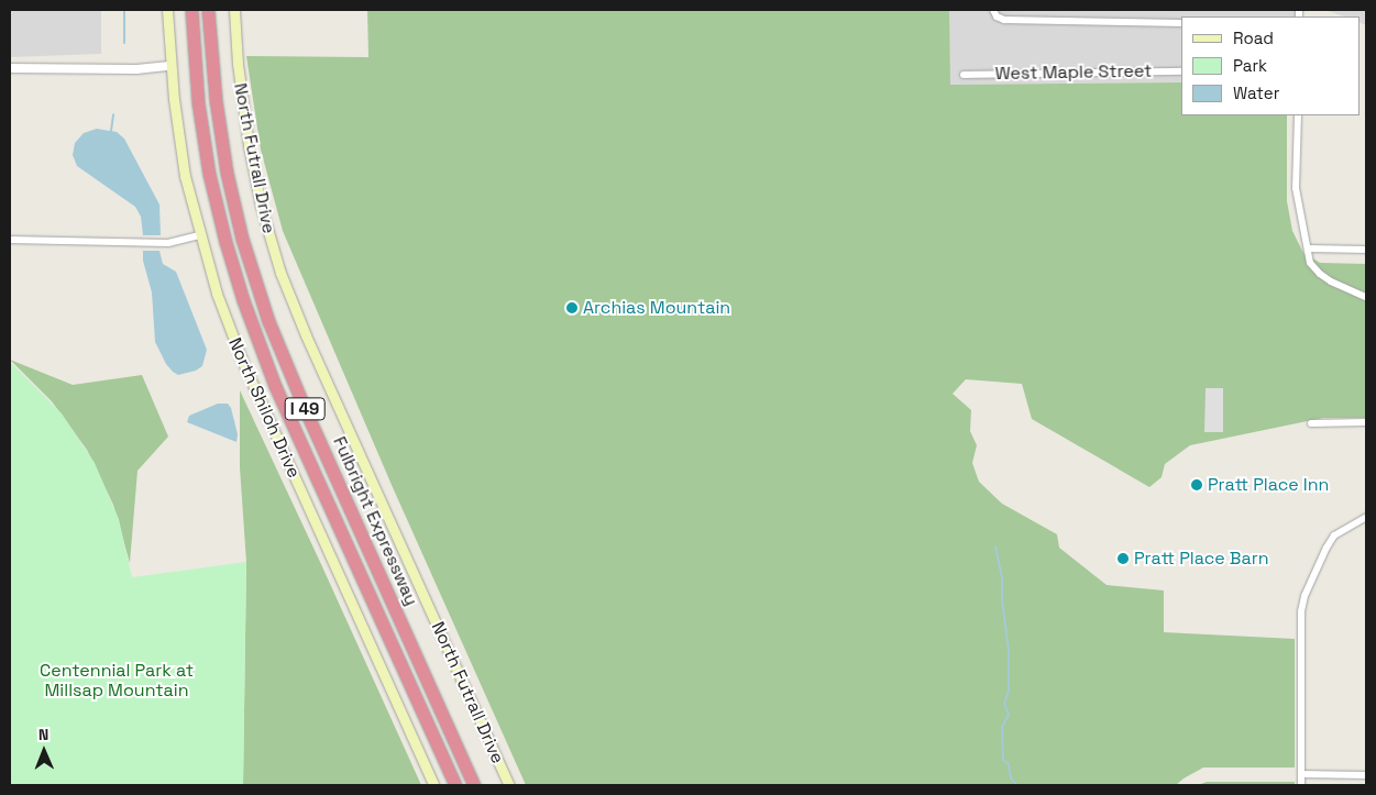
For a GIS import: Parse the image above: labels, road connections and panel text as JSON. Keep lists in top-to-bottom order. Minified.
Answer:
{"streets":{"highway":["I 49","Fulbright Expressway"],"main road":["North Futrall Drive","North Shiloh Drive"],"street":["West Maple Street"]},"parks":["Centennial Park at Millsap Mountain"],"places":["Archias Mountain","Pratt Place Inn","Pratt Place Barn"],"legend":["Road","Park","Water"],"north":"top"}
